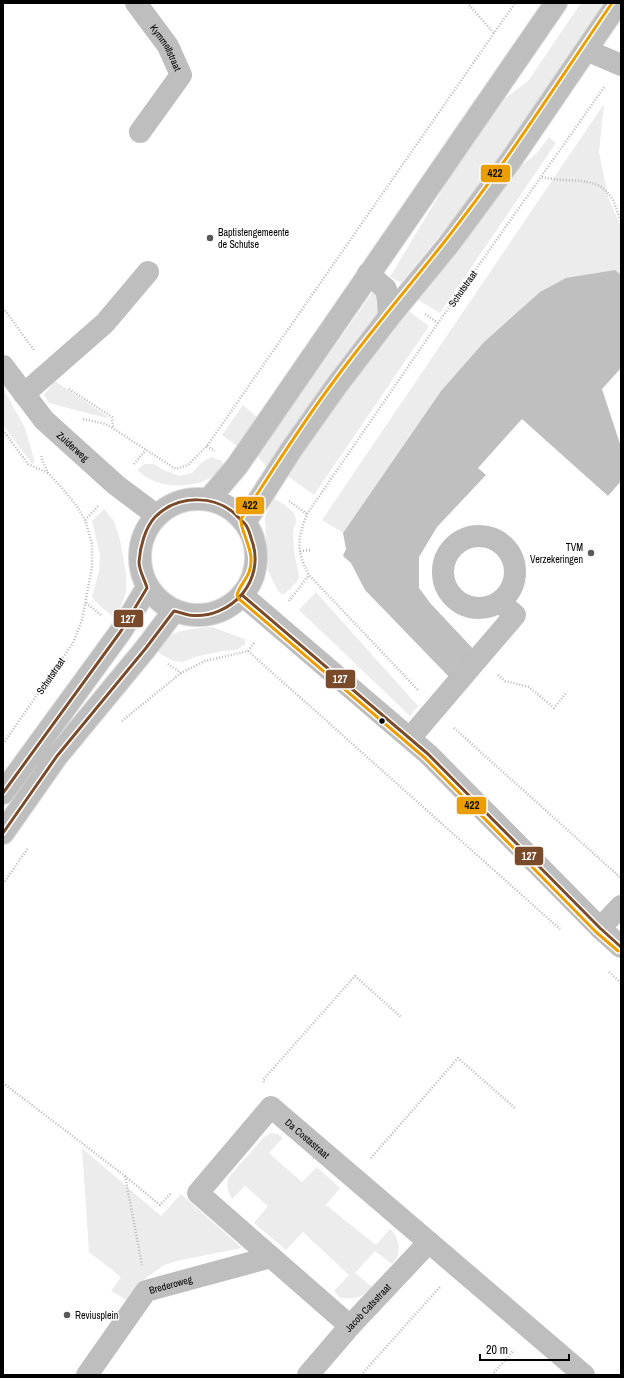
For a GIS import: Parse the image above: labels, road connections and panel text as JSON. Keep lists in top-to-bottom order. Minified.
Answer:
{"streets":{"main road":["Kymmellstraat","Zuiderweg","Da Costastraat","Brederoweg","Jacob Catsstraat"],"path":["Schutstraat"]},"crossings":[["Da Costastraat","Jacob Catsstraat"]],"places":["Baptistengemeente de Schutse","TVM Verzekeringen","Reviusplein"],"lines":["transit line 422","transit line 127"],"scale_bar":"20 m"}
